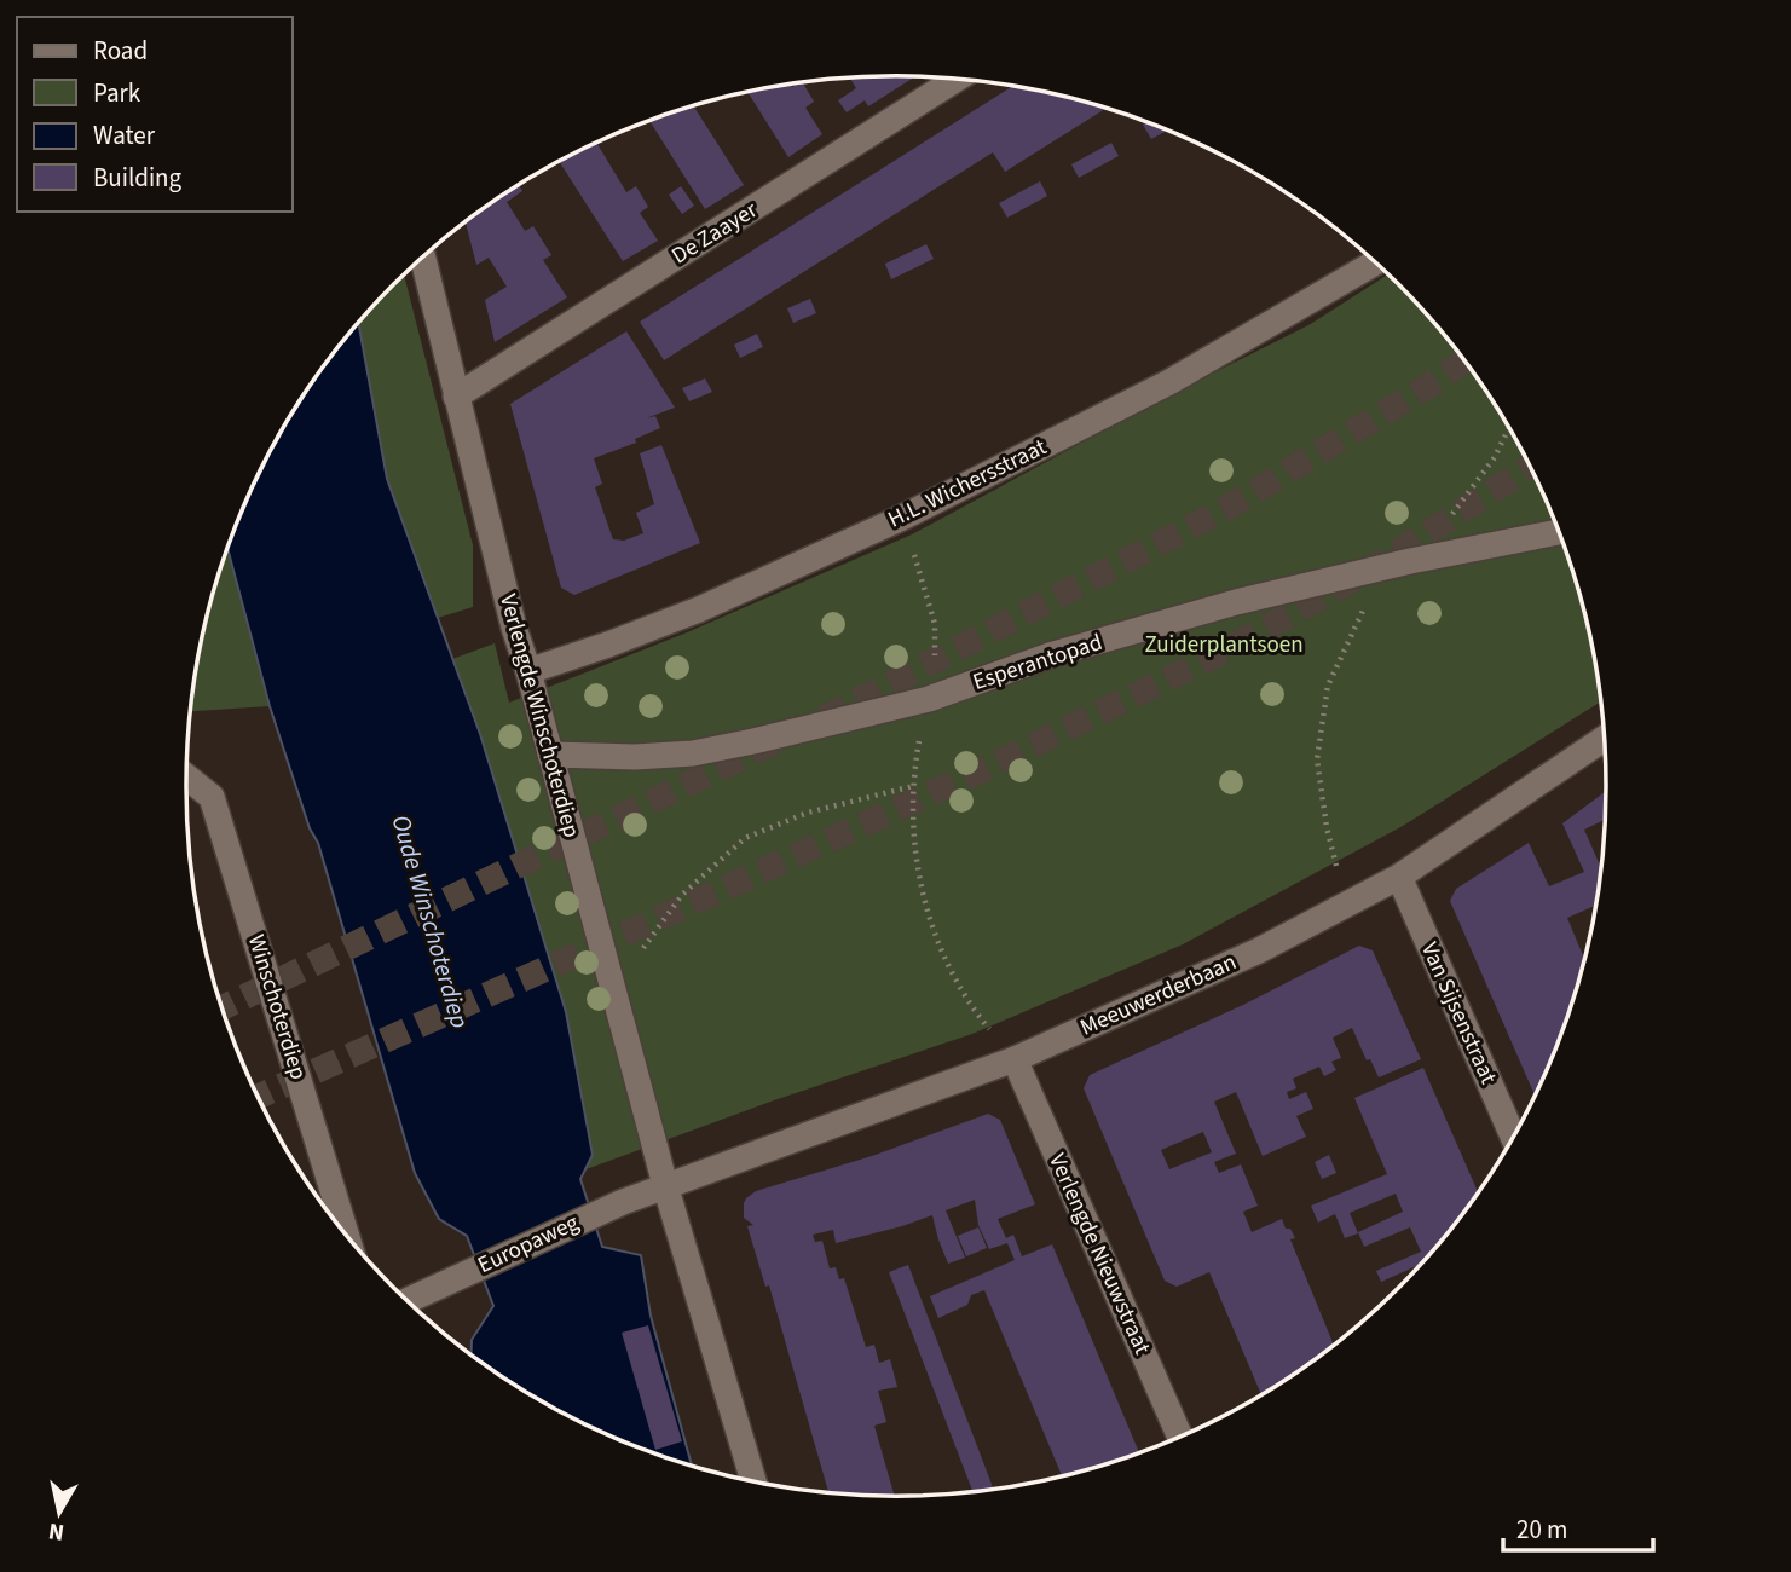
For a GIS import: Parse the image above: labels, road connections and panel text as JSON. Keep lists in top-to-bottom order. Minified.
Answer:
{"streets":{"street":["De Zaayer","H.L. Wichersstraat","Esperantopad","Verlengde Winschoterdiep","Meeuwerderbaan","Winschoterdiep","Van Sijsenstraat","Europaweg","Verlengde Nieuwstraat"]},"crossings":[["De Zaayer","Verlengde Winschoterdiep"],["H.L. Wichersstraat","Verlengde Winschoterdiep"],["Esperantopad","Verlengde Winschoterdiep"],["Verlengde Winschoterdiep","Meeuwerderbaan"],["Verlengde Winschoterdiep","Europaweg"],["Meeuwerderbaan","Van Sijsenstraat"],["Meeuwerderbaan","Europaweg"],["Meeuwerderbaan","Verlengde Nieuwstraat"]],"water":["Oude Winschoterdiep"],"parks":["Zuiderplantsoen"],"legend":["Road","Park","Water","Building"],"scale_bar":"20 m","north":"bottom"}
